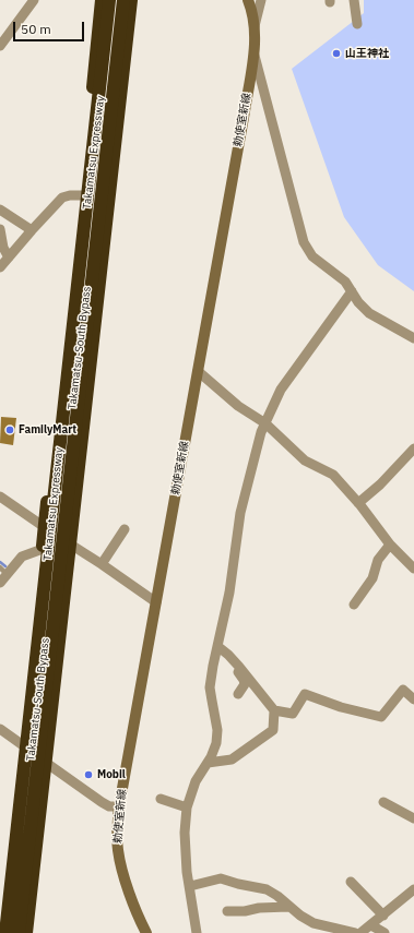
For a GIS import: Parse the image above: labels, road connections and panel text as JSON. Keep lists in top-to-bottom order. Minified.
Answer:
{"streets":{"highway":["Takamatsu Expressway","Takamatsu-South Bypass"],"main road":["勅使室新線"]},"places":["山王神社","FamilyMart","Mobil"],"scale_bar":"50 m"}
